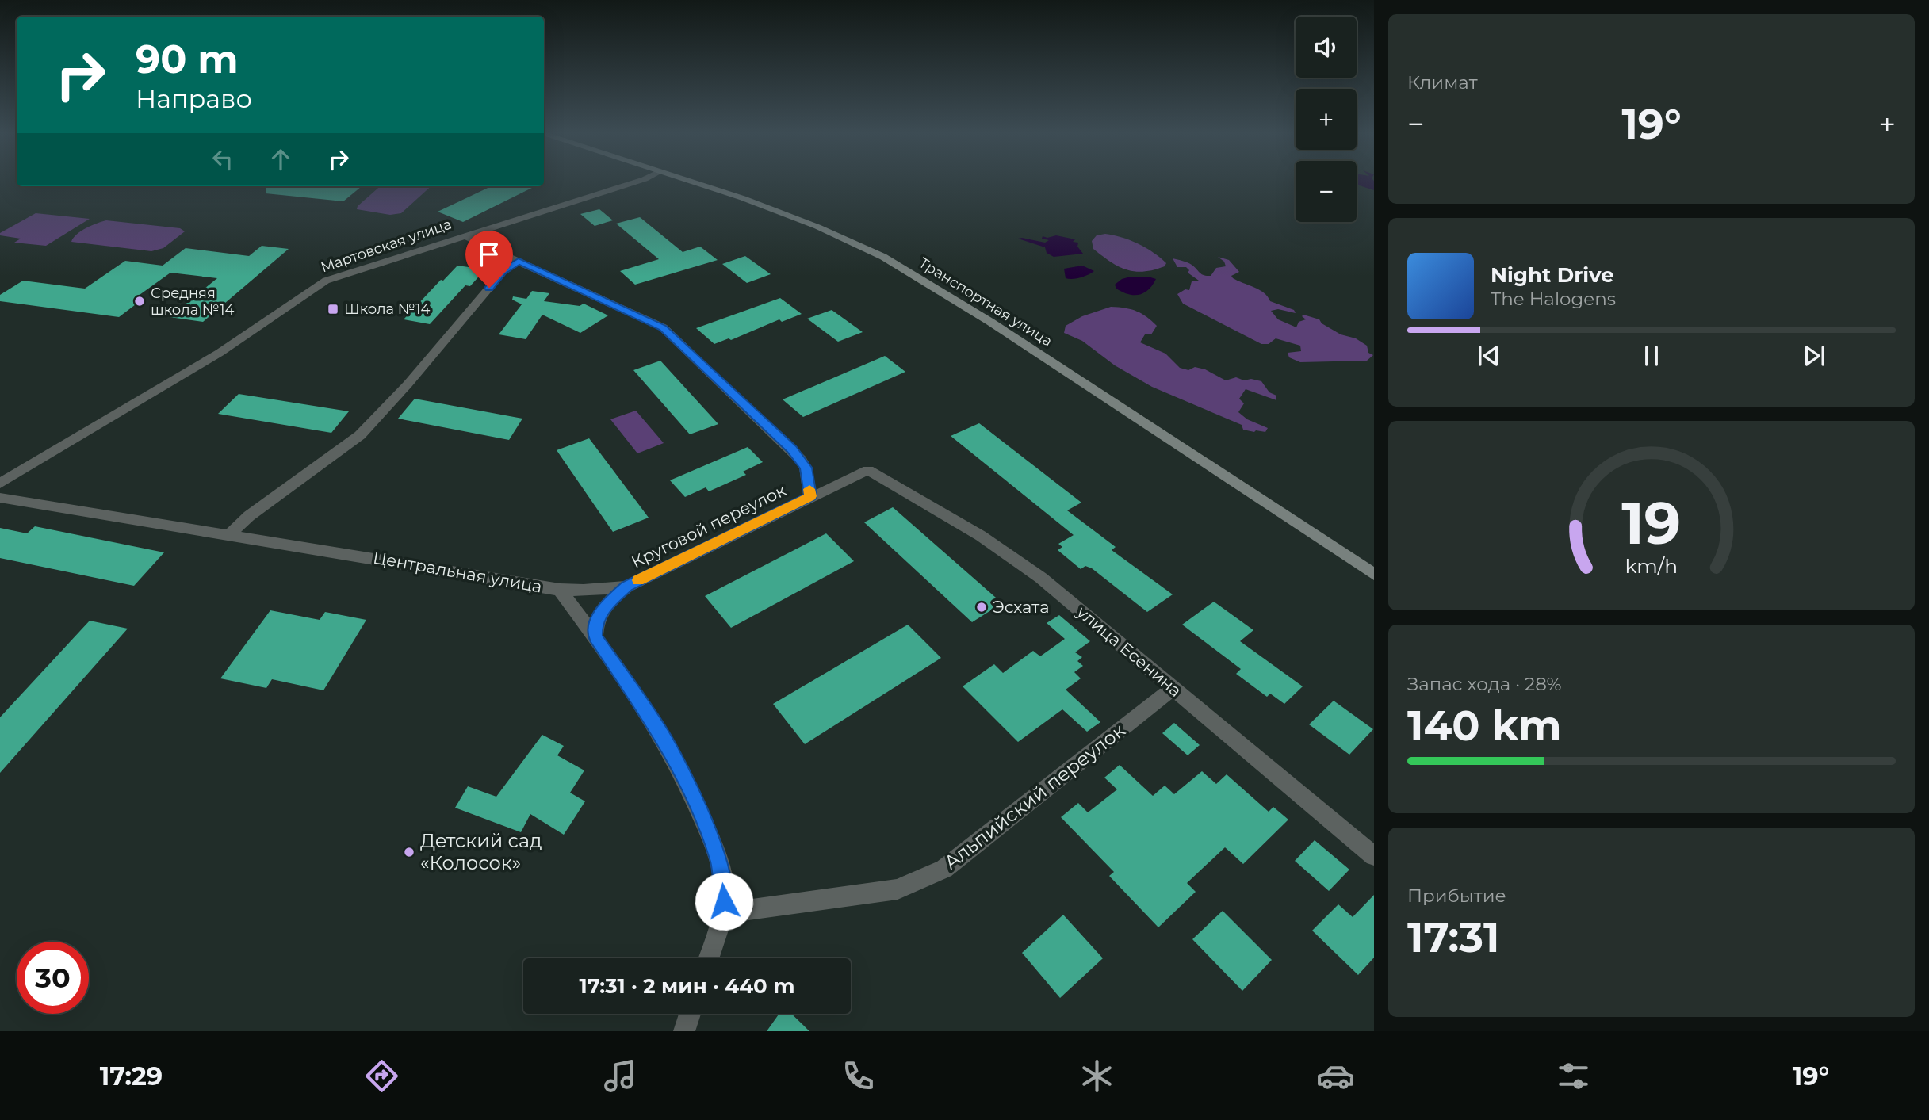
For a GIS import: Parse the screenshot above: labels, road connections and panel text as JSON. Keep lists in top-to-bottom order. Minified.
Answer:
{"streets":{"street":["Мартовская улица","Транспортная улица","Круговой переулок","Центральная улица","улица Есенина","Альпийский переулок"]},"crossings":[["Круговой переулок","Центральная улица"],["Круговой переулок","улица Есенина"],["Центральная улица","Альпийский переулок"],["улица Есенина","Альпийский переулок"]],"places":{"other":["Средняя школа №14","Эсхата","Детский сад «Колосок»"],"transit":["Школа №14"]},"page":{"tile":["Климат",["Запас хода · 28%","140 km"],["Прибытие","17:31"]],"map_buttons":["+","−"],"turn":["90 m","Направо"],"heat":["−","19°","+"],"song":["Night Drive","The Halogens"],"limit":"30","trip":"17:31 · 2 мин · 440 m","tabs":["17:29","19°"],"gauge":["19","km/h"]}}
